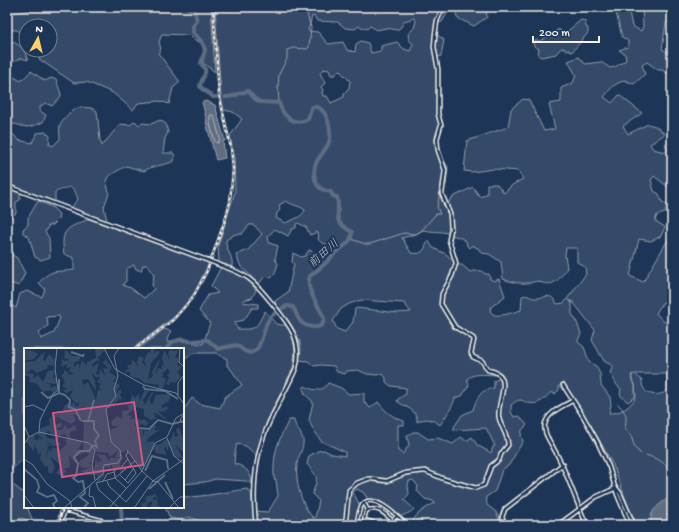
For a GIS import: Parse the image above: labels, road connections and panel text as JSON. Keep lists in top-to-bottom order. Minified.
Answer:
{"water":["前田川"],"scale_bar":"200 m","north":"top"}
